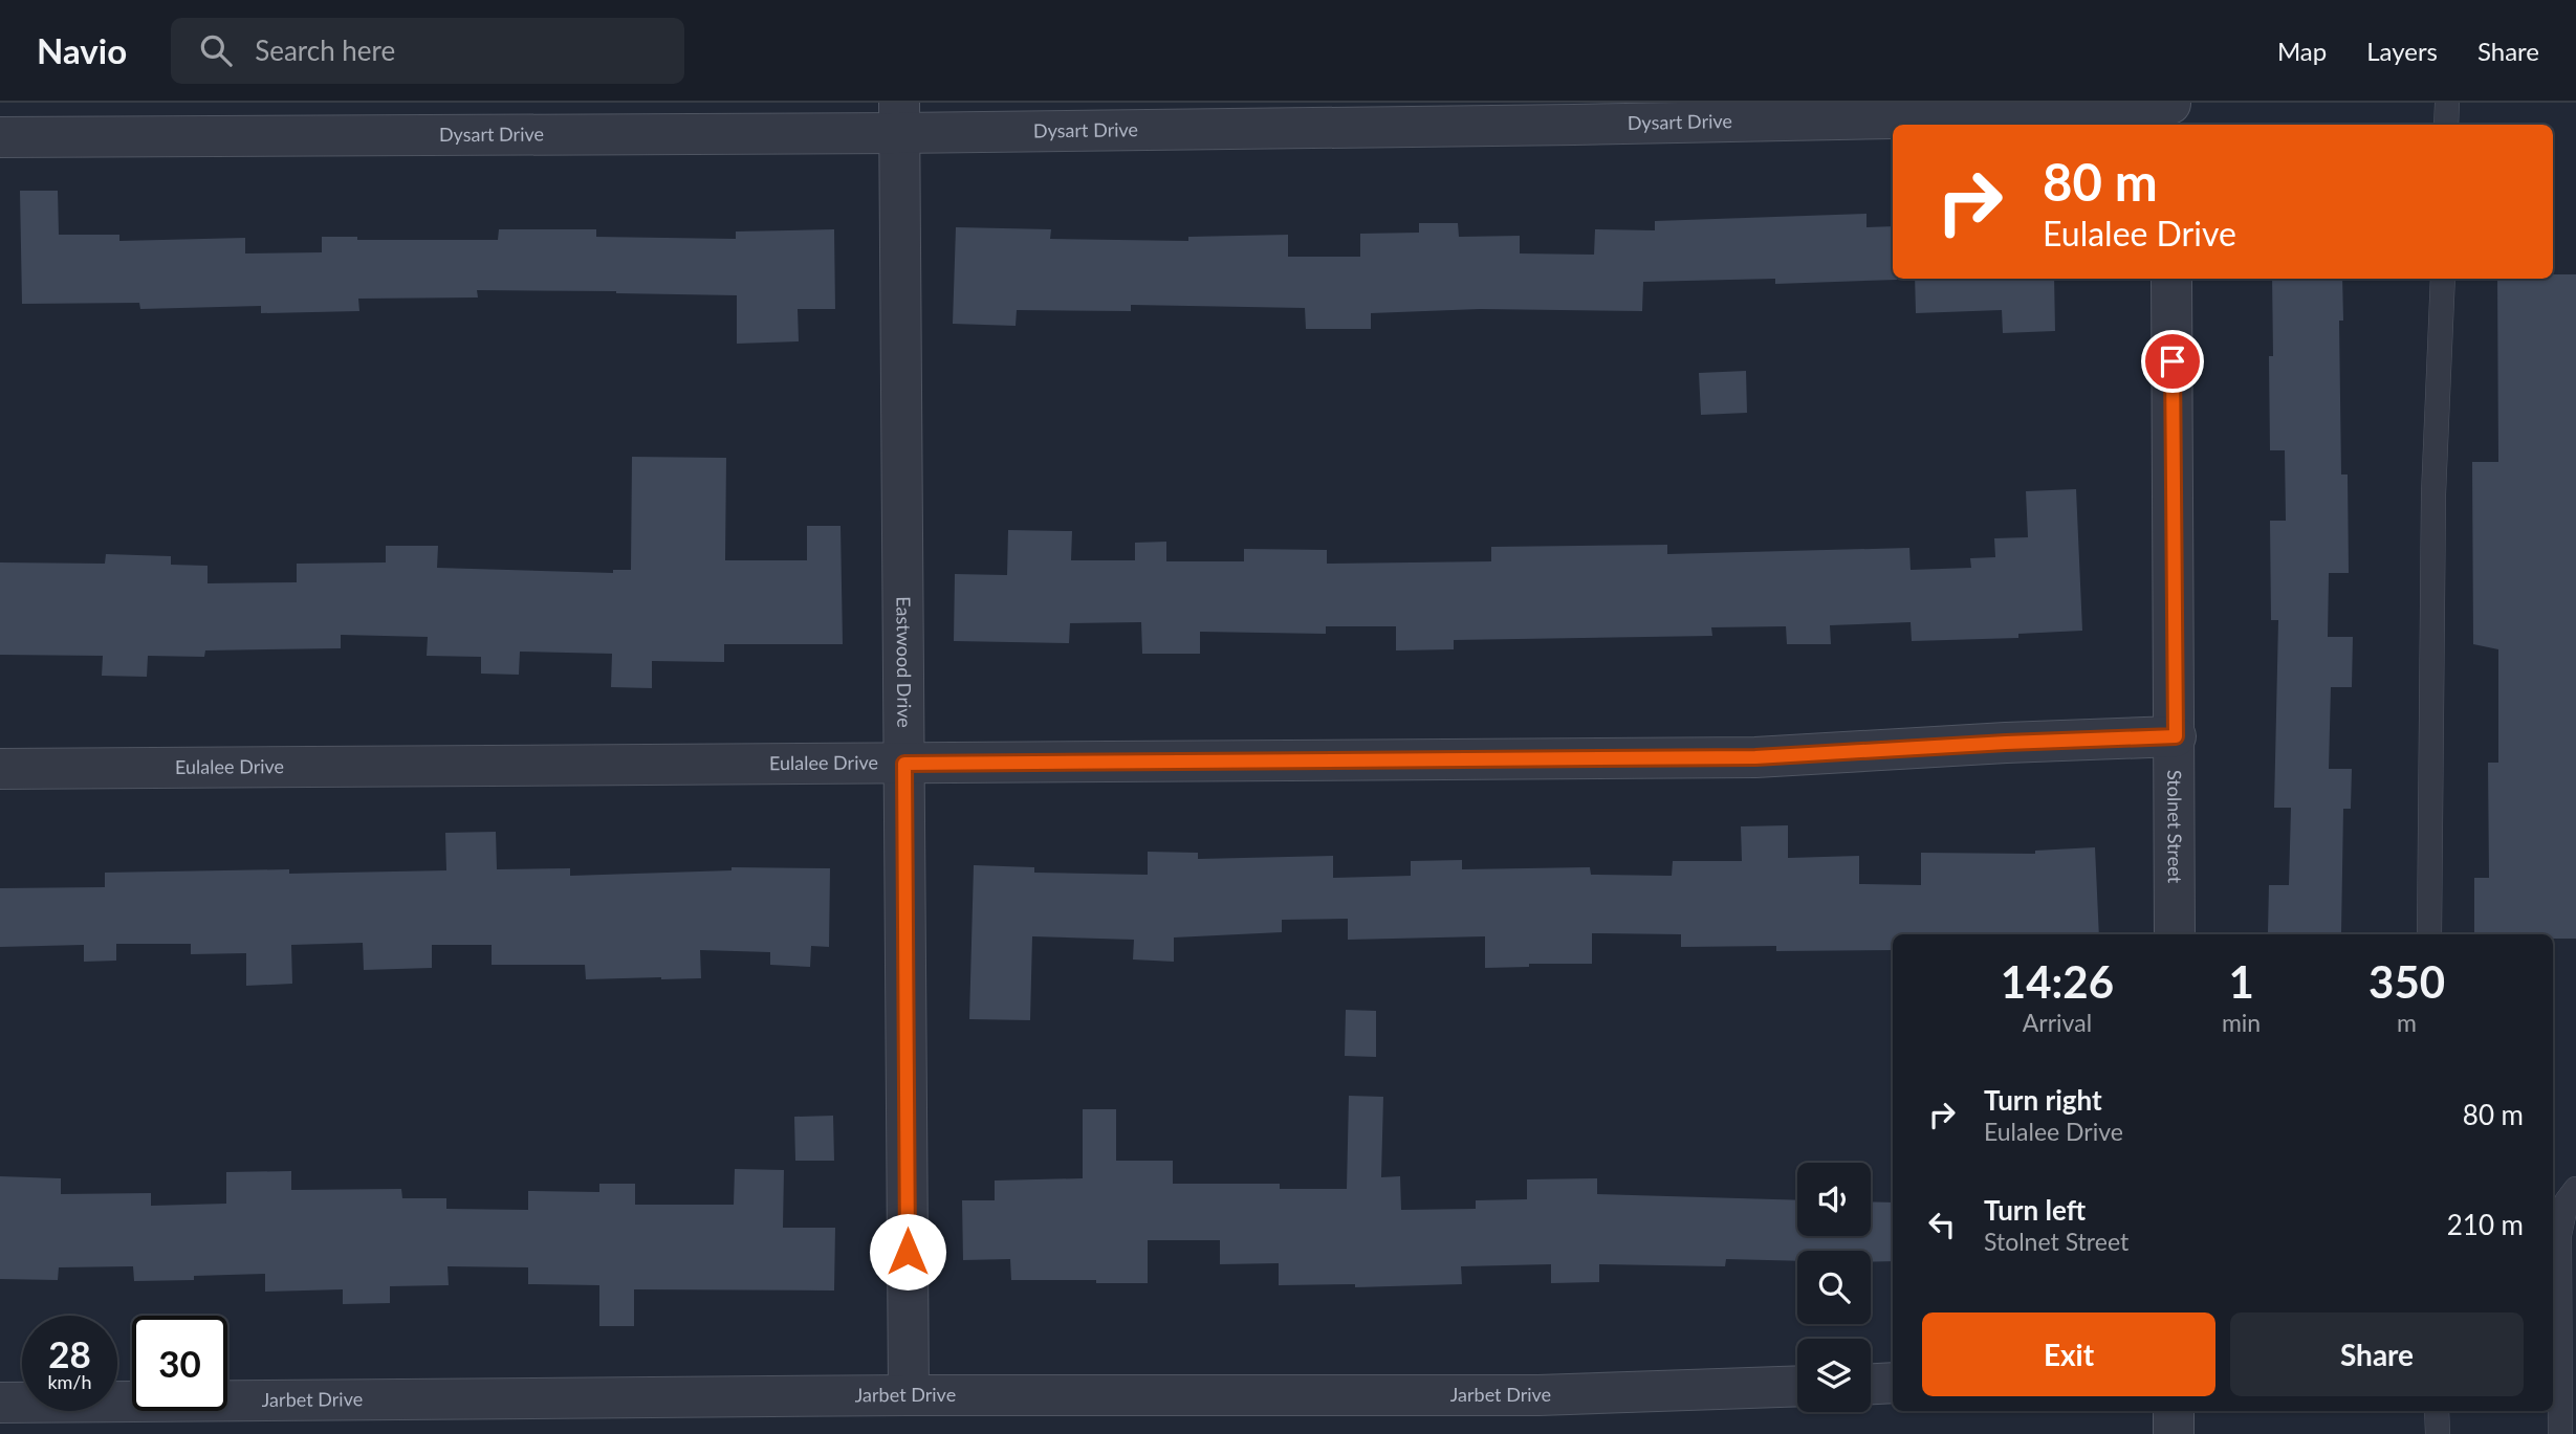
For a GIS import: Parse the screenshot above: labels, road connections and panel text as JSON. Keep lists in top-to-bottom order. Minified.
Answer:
{"streets":{"street":["Dysart Drive","Eastwood Drive","Eulalee Drive","Stolnet Street","Jarbet Drive"]},"crossings":[["Dysart Drive","Eastwood Drive"],["Eastwood Drive","Eulalee Drive"],["Eastwood Drive","Jarbet Drive"],["Eulalee Drive","Stolnet Street"]],"page":{"header":"Navio","search":"Search here","nav":["Map","Layers","Share"],"turn":["80 m","Eulalee Drive"],"eta":["14:26","Arrival","1","min","350","m"],"list":[{"name":"Turn right","note":"Eulalee Drive","value":"80 m"},{"name":"Turn left","note":"Stolnet Street","value":"210 m"}],"buttons":["Exit","Share"],"speed":"28 km/h","limit":"30"}}
